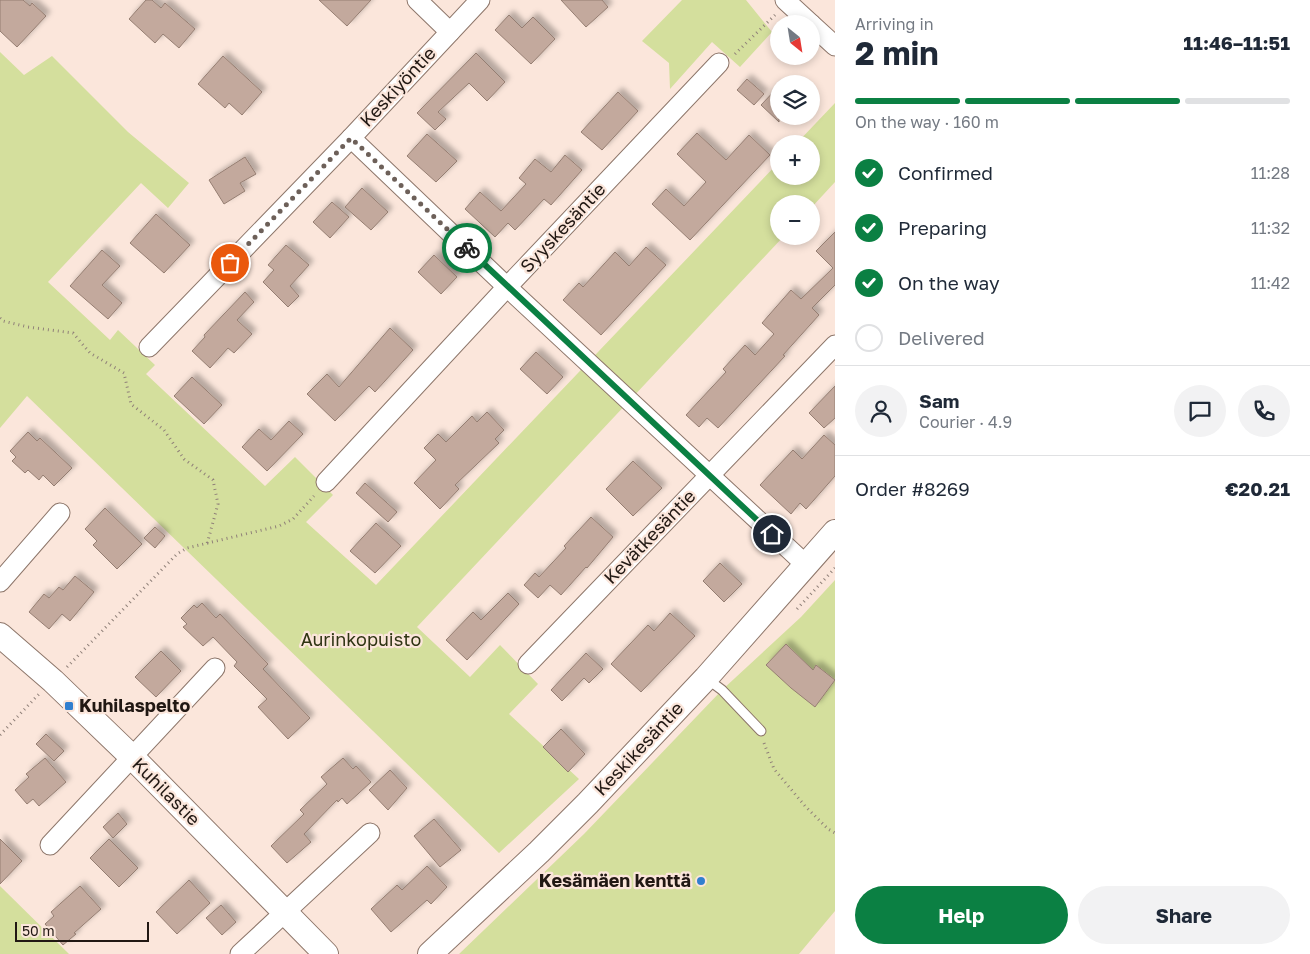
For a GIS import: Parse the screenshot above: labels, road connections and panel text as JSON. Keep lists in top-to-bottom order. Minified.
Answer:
{"streets":{"street":["Keskiyöntie","Syyskesäntie","Kevätkesäntie","Keskikesäntie","Kuhilastie"]},"parks":["Aurinkopuisto"],"places":{"transit":["Kuhilaspelto"],"other":["Kesämäen kenttä"]},"scale_bar":"50 m","north":"bottom right","page":{"heading":["2 min","Arriving in","11:46–11:51"],"panel":["Sam","Courier · 4.9","Order #8269","€20.21"],"map_buttons":["+","−"],"bar":"On the way · 160 m","list":[["Confirmed","11:28"],["Preparing","11:32"],["On the way","11:42"],"Delivered"],"buttons":["Help","Share"],"scale":"50 m"}}
